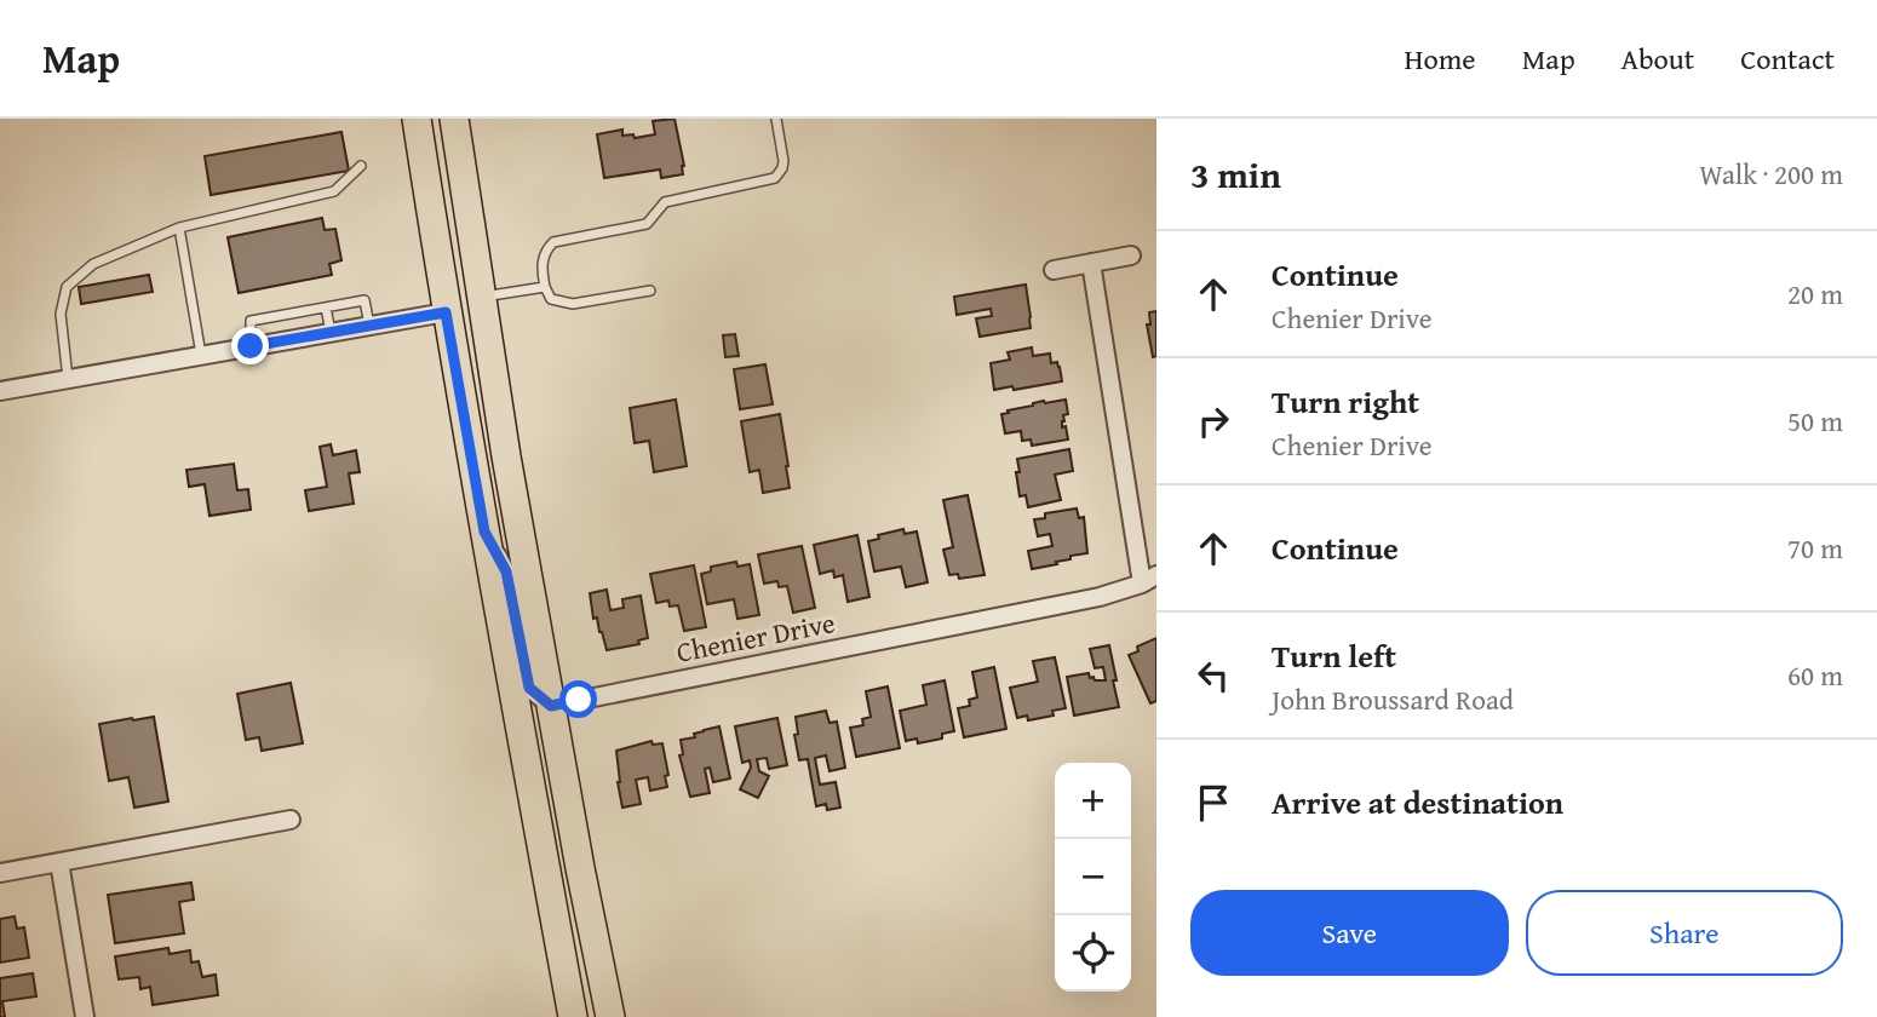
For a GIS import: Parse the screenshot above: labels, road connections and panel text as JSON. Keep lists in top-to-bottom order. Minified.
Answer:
{"streets":{"street":["Chenier Drive"]},"page":{"header":"Map","nav":["Home","Map","About","Contact"],"heading":["3 min","Walk · 200 m"],"list":[["Continue","Chenier Drive","20 m"],["Turn right","Chenier Drive","50 m"],["Continue","70 m"],["Turn left","John Broussard Road","60 m"],"Arrive at destination"],"map_buttons":["+","−"],"buttons":["Save","Share"]}}
